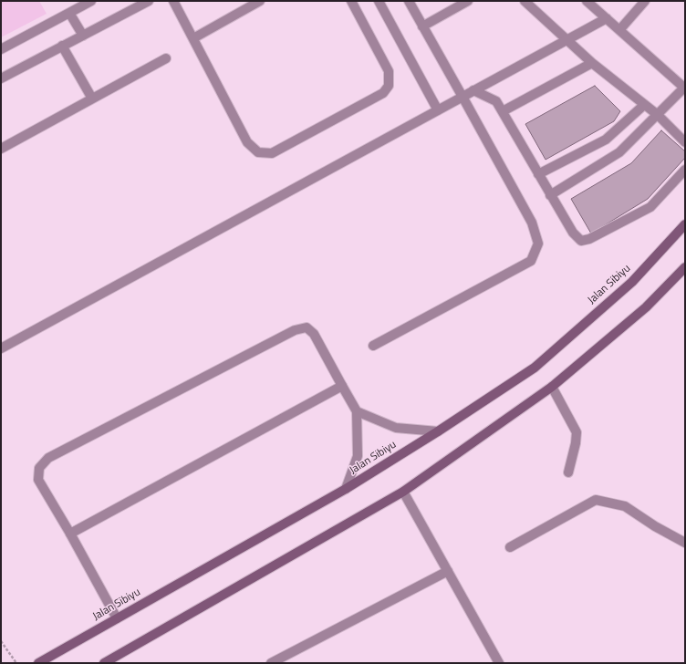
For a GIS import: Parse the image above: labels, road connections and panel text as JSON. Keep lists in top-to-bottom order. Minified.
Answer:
{"streets":{"main road":["Jalan Sibiyu"]}}
